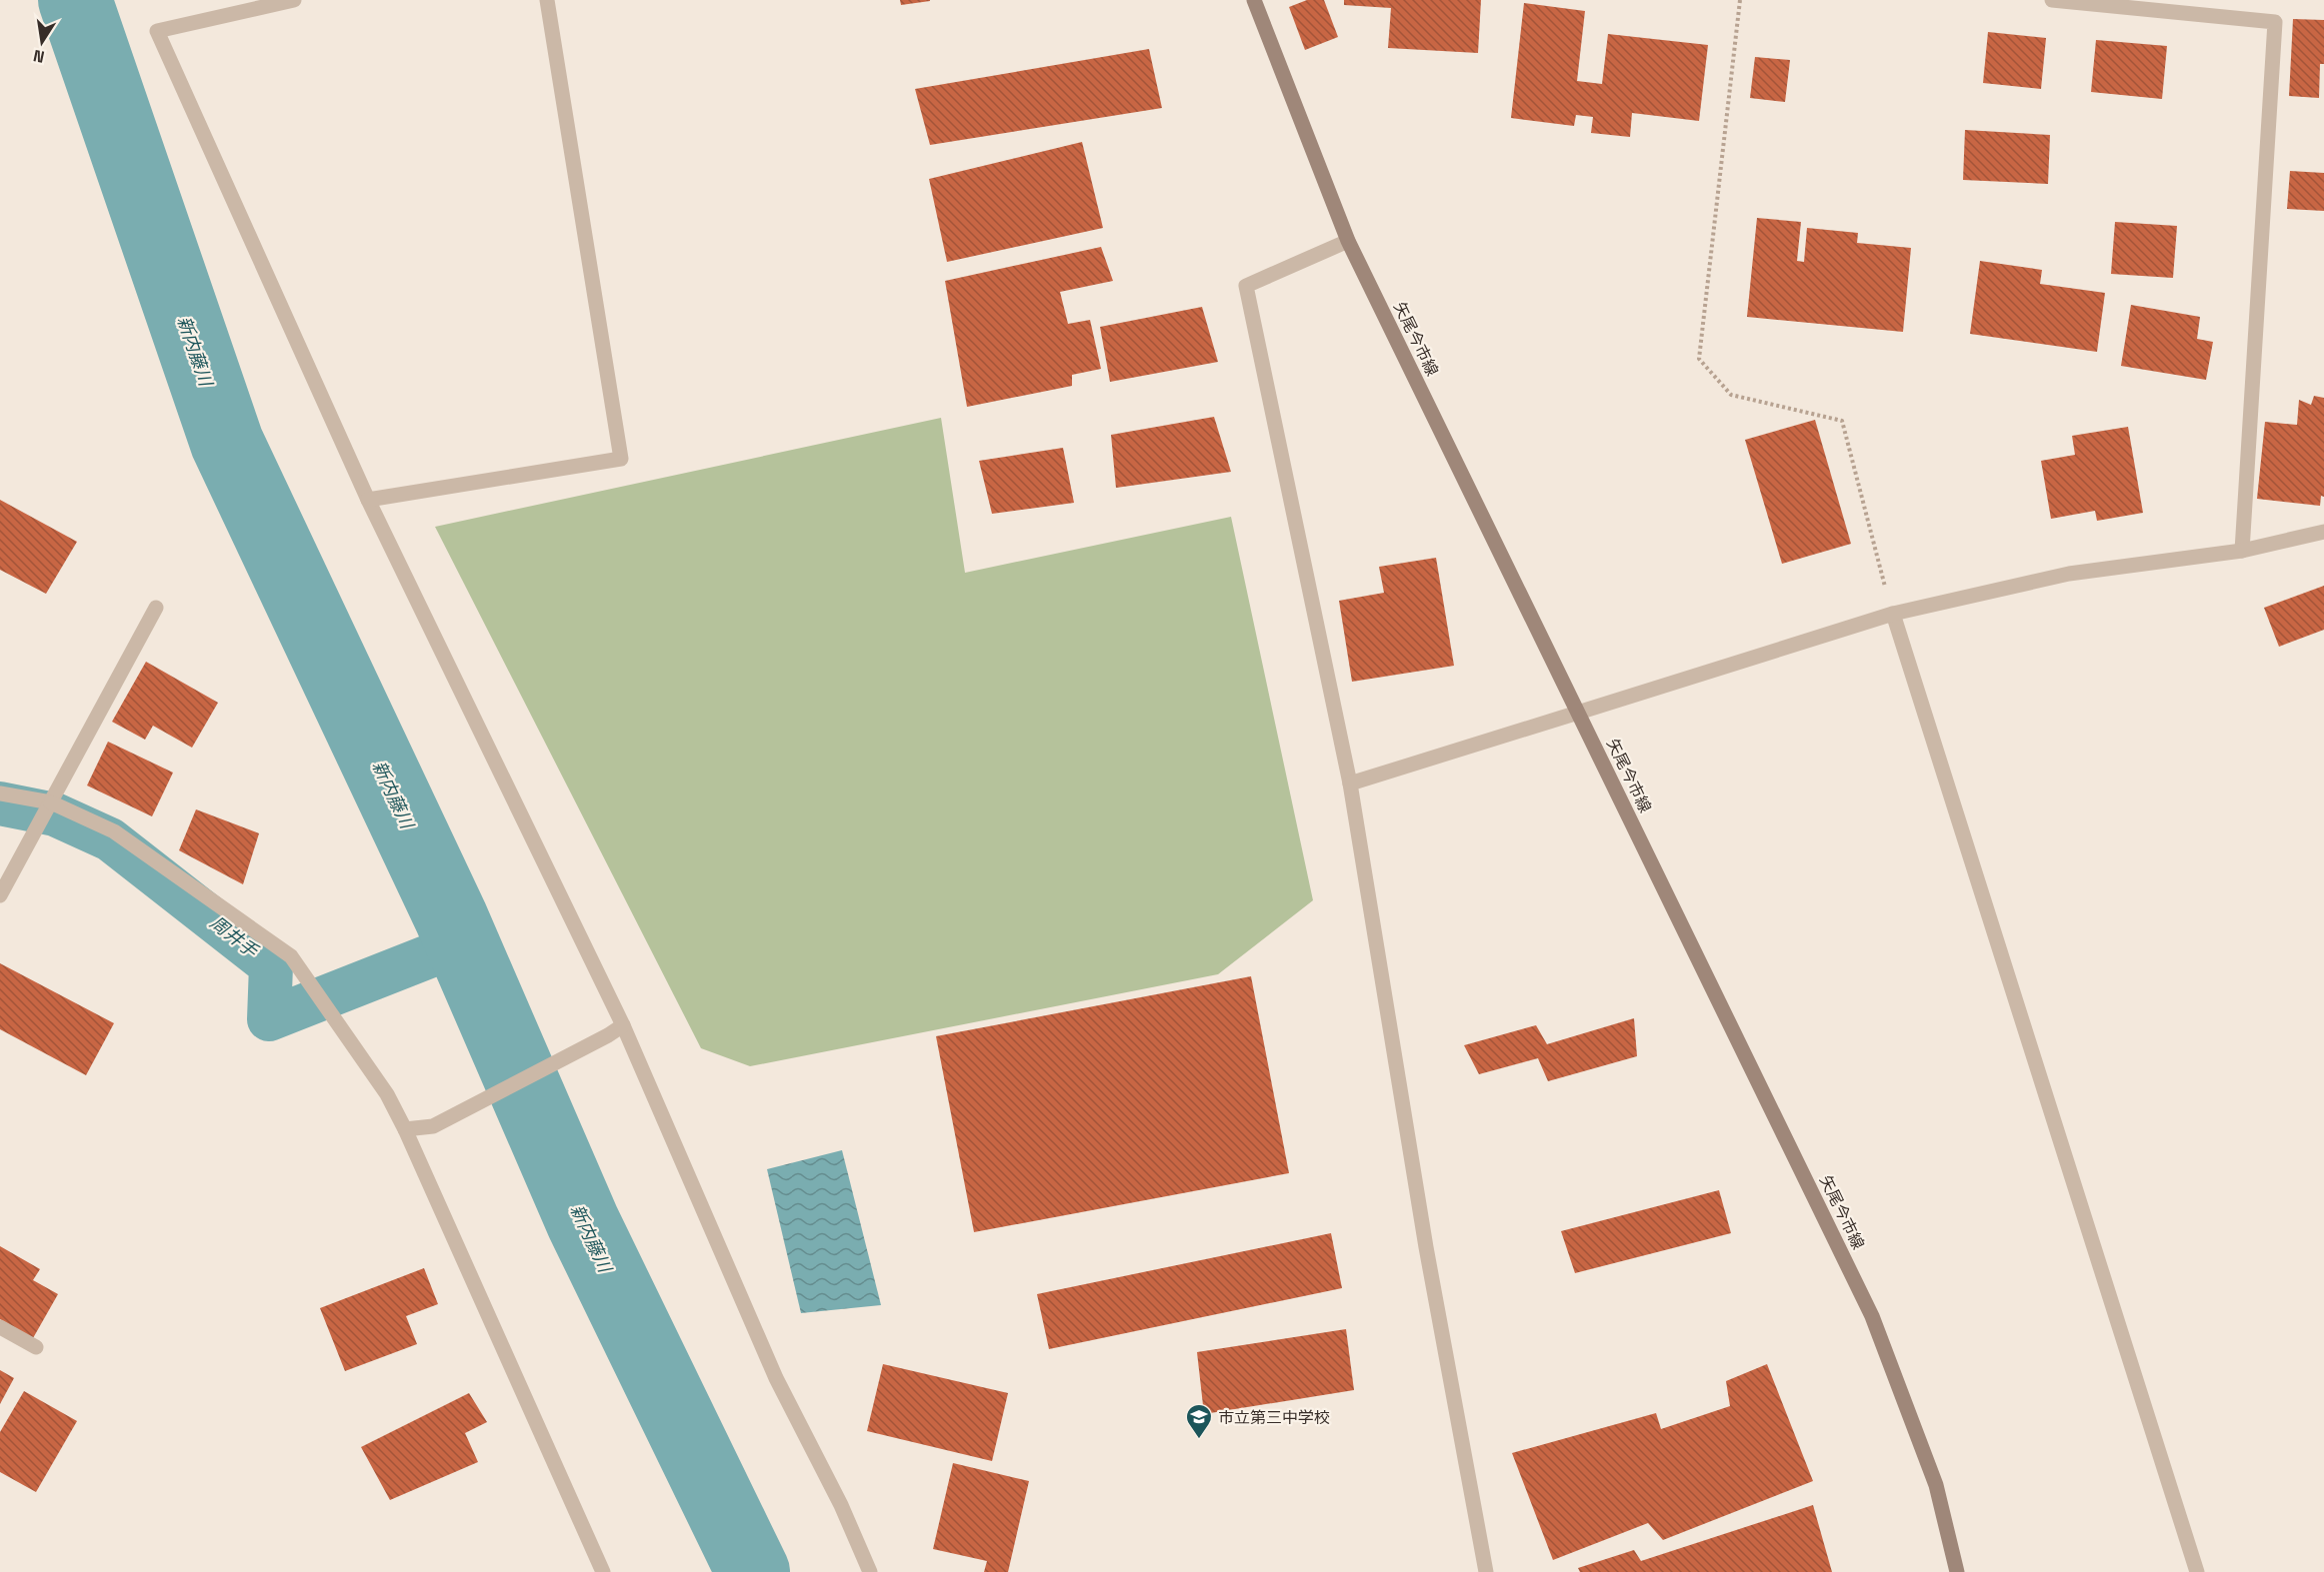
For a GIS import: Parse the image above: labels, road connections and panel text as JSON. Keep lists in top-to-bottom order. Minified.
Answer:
{"streets":{"main road":["矢尾今市線"]},"water":["新内藤川","周井手"],"places":{"school or university":["市立第三中学校"]},"north":"bottom"}
